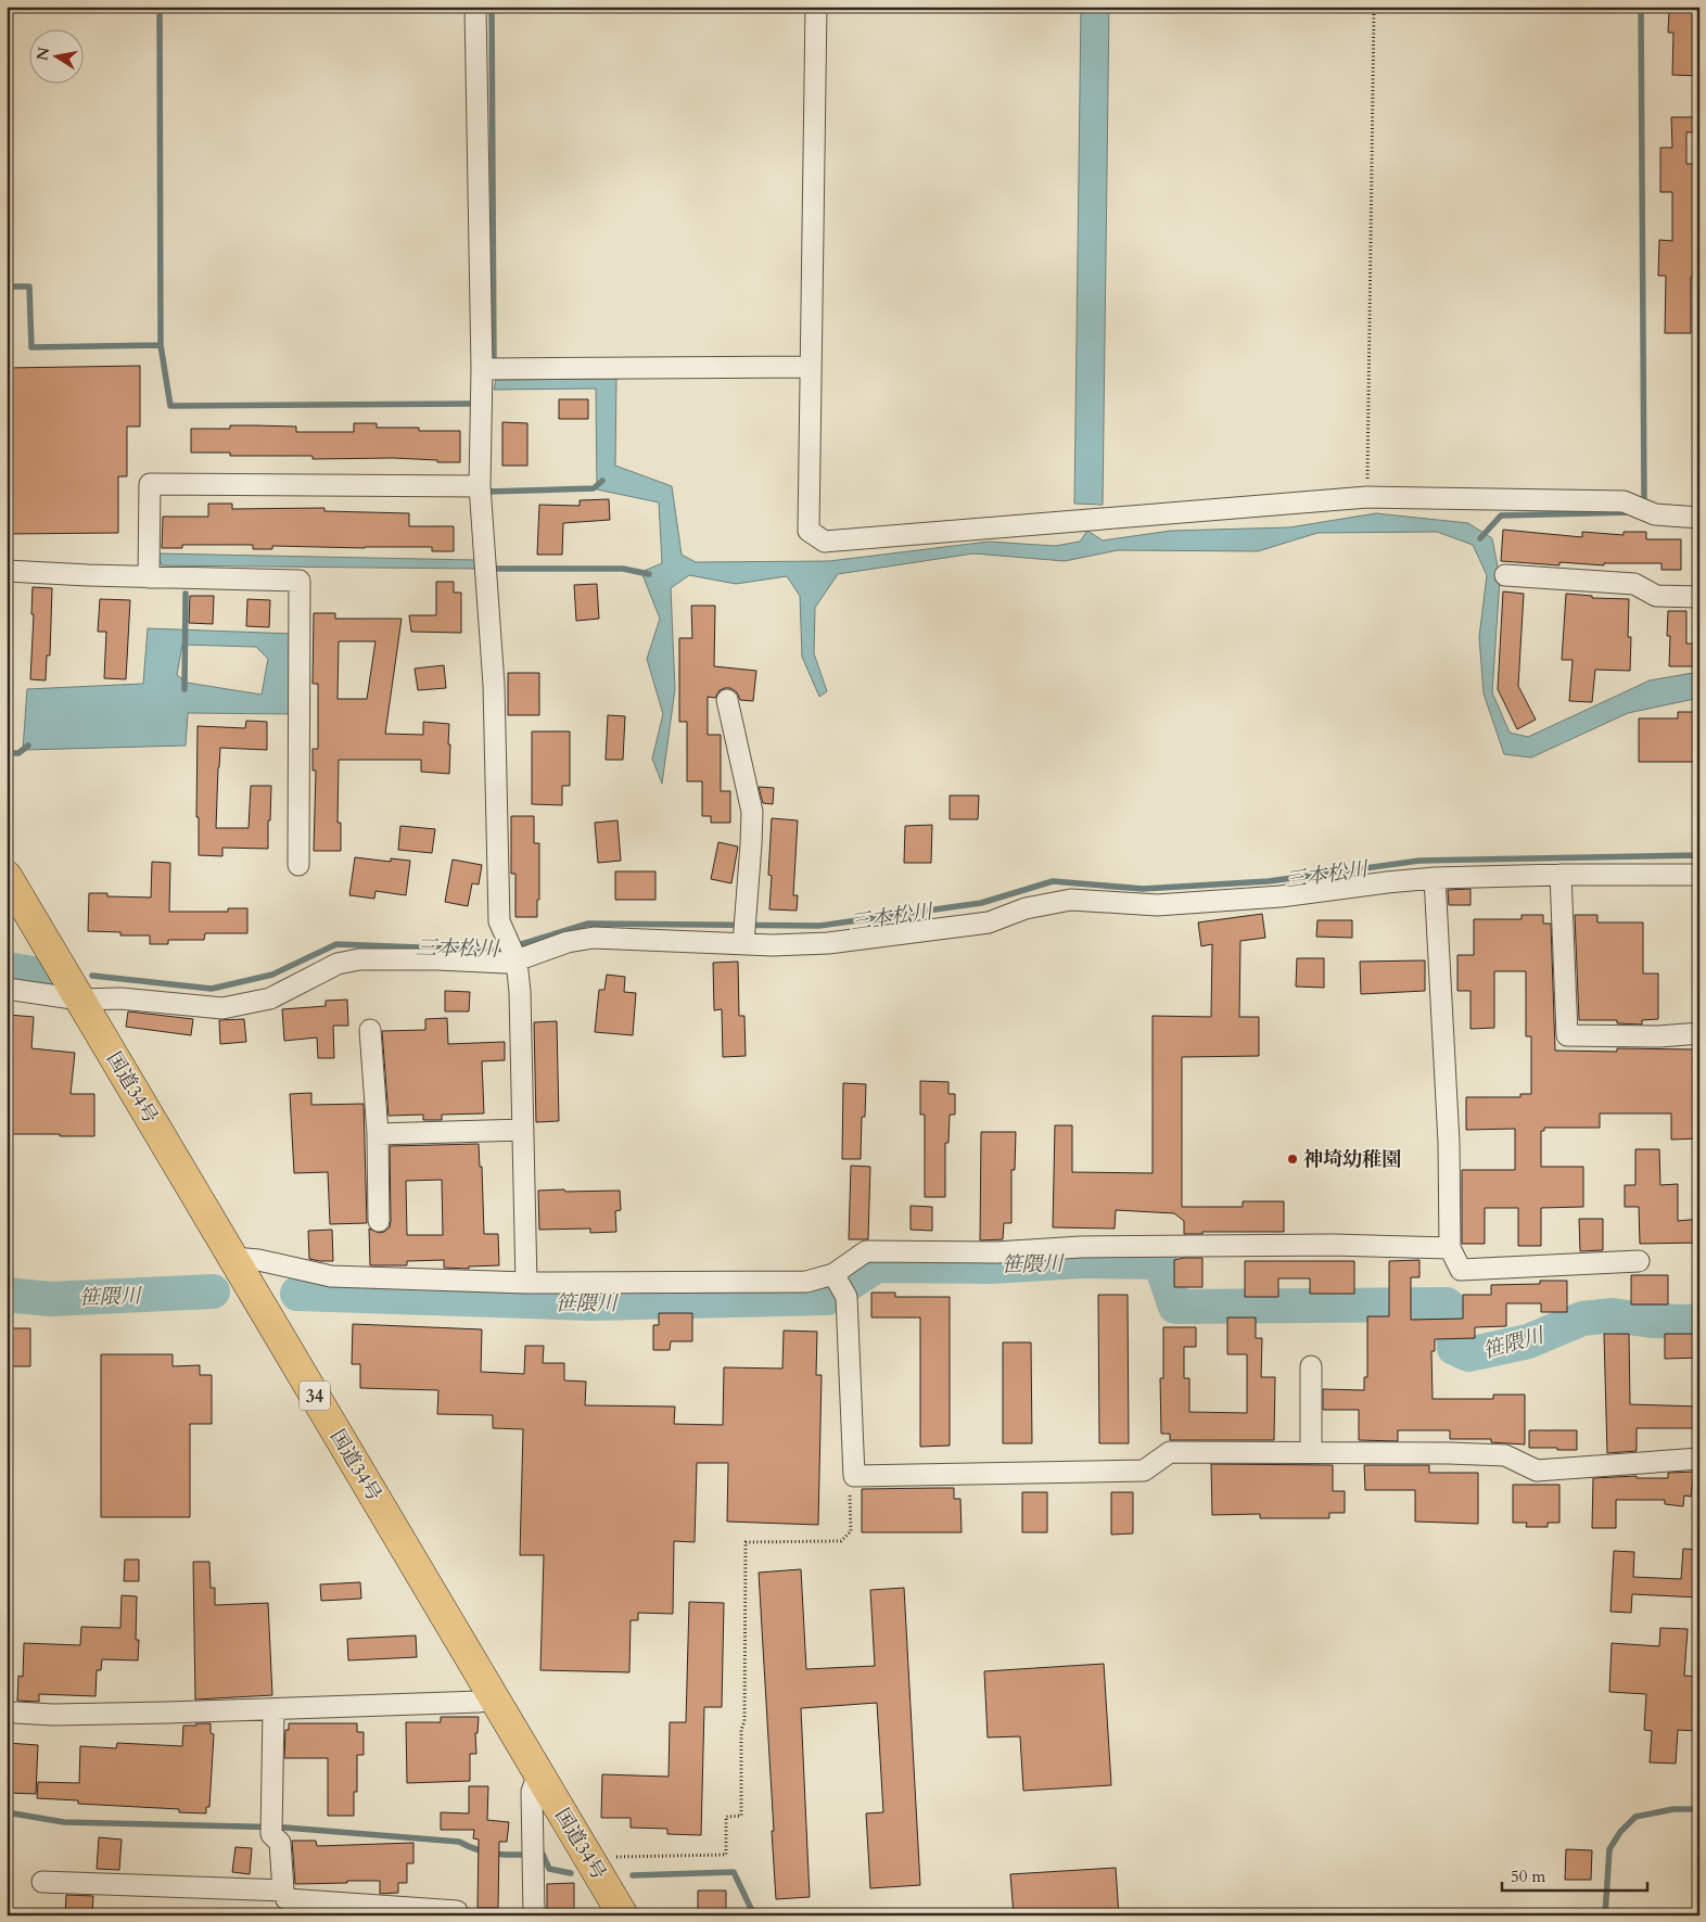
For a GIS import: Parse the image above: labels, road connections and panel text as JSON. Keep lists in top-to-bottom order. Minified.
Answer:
{"streets":{"highway":["国道34号","34"]},"water":["三本松川","笹隈川"],"places":["神埼幼稚園"],"scale_bar":"50 m","north":"left"}
